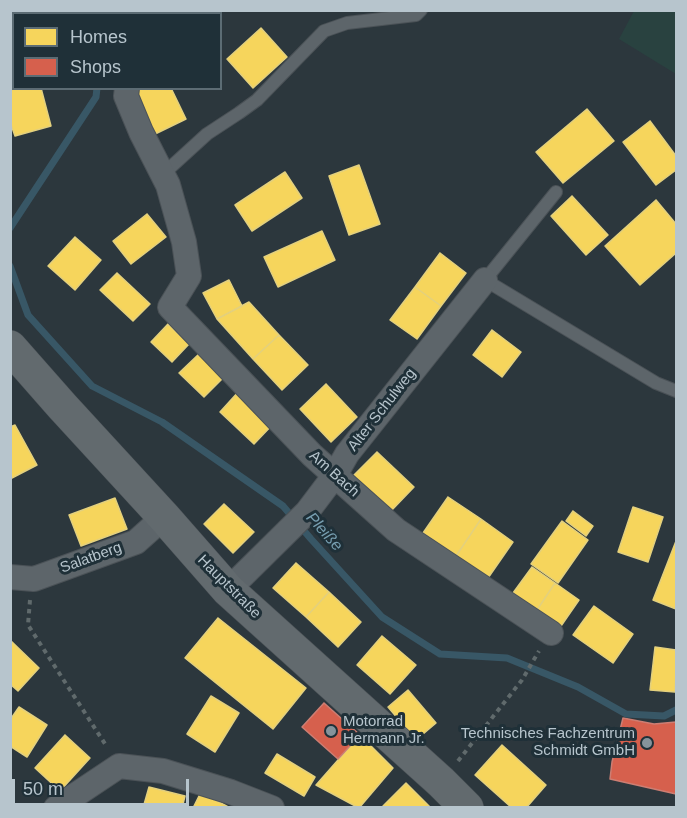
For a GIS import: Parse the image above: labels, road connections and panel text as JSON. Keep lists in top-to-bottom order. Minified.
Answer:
{"streets":{"main road":["Hauptstraße"],"street":["Alter Schulweg","Am Bach","Salatberg"]},"crossings":[["Alter Schulweg","Am Bach"],["Alter Schulweg","Hauptstraße"],["Salatberg","Hauptstraße"]],"water":["Pleiße"],"places":["Motorrad Hermann Jr.","Technisches Fachzentrum Schmidt GmbH"],"legend":["Homes","Shops"],"scale_bar":"50 m"}
